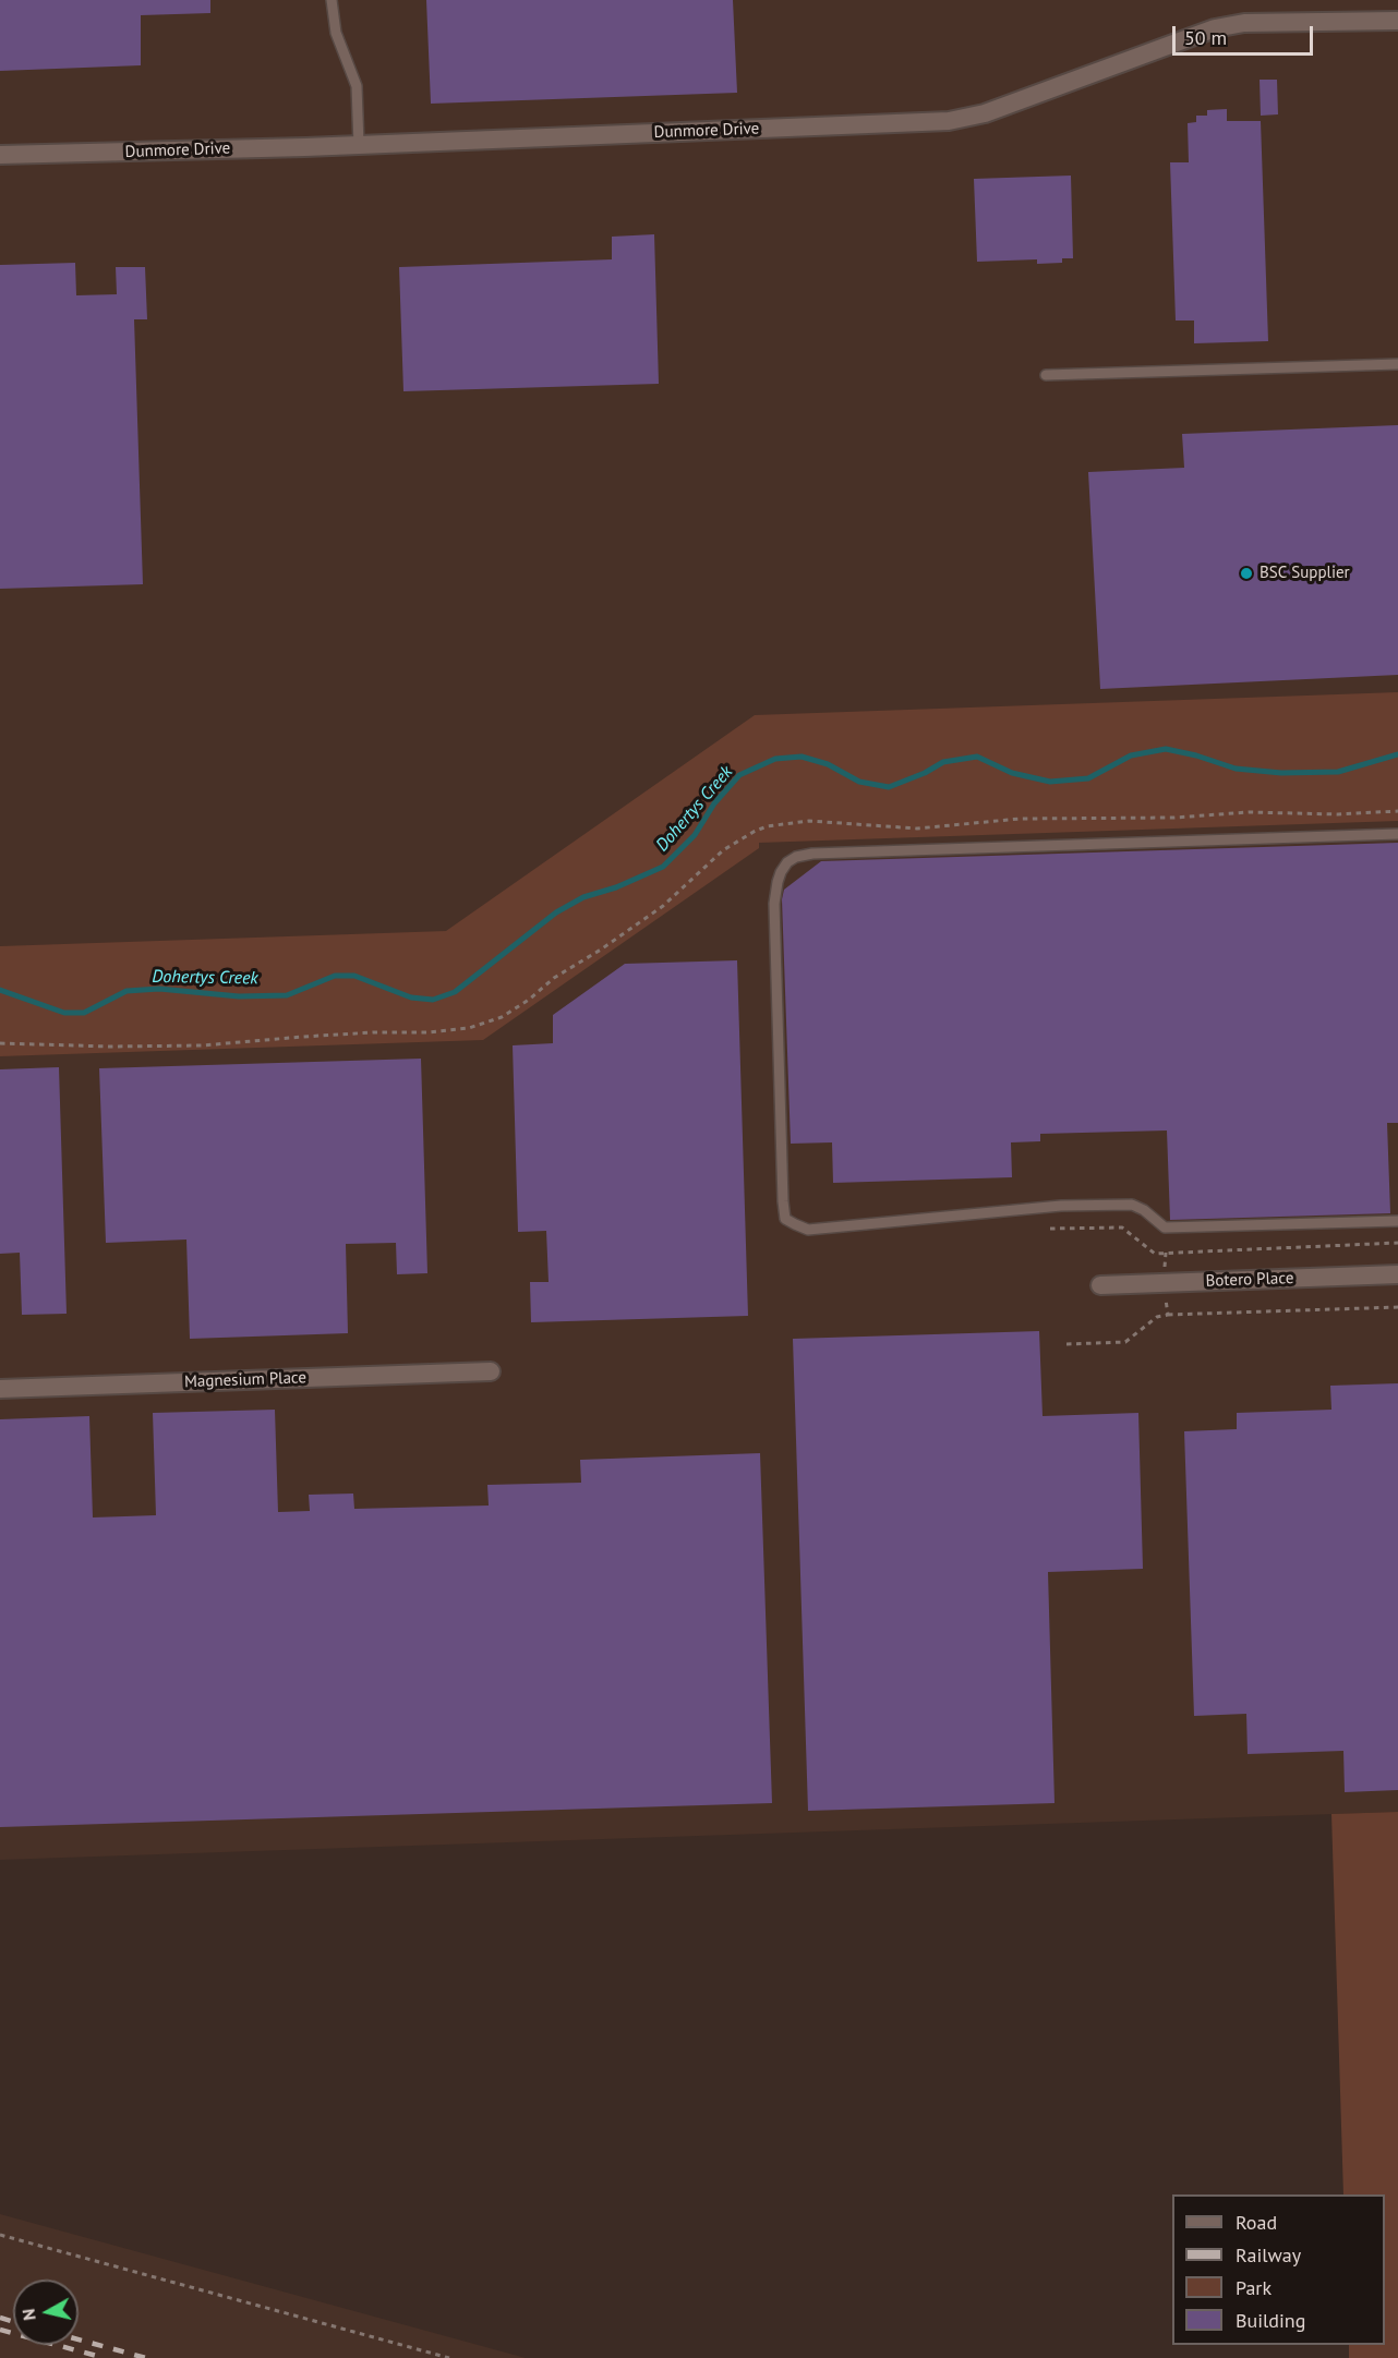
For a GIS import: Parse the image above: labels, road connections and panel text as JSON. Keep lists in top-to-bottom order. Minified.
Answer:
{"streets":{"street":["Dunmore Drive","Botero Place","Magnesium Place"]},"water":["Dohertys Creek"],"places":["BSC Supplier"],"legend":["Road","Railway","Park","Building"],"scale_bar":"50 m","north":"left"}
